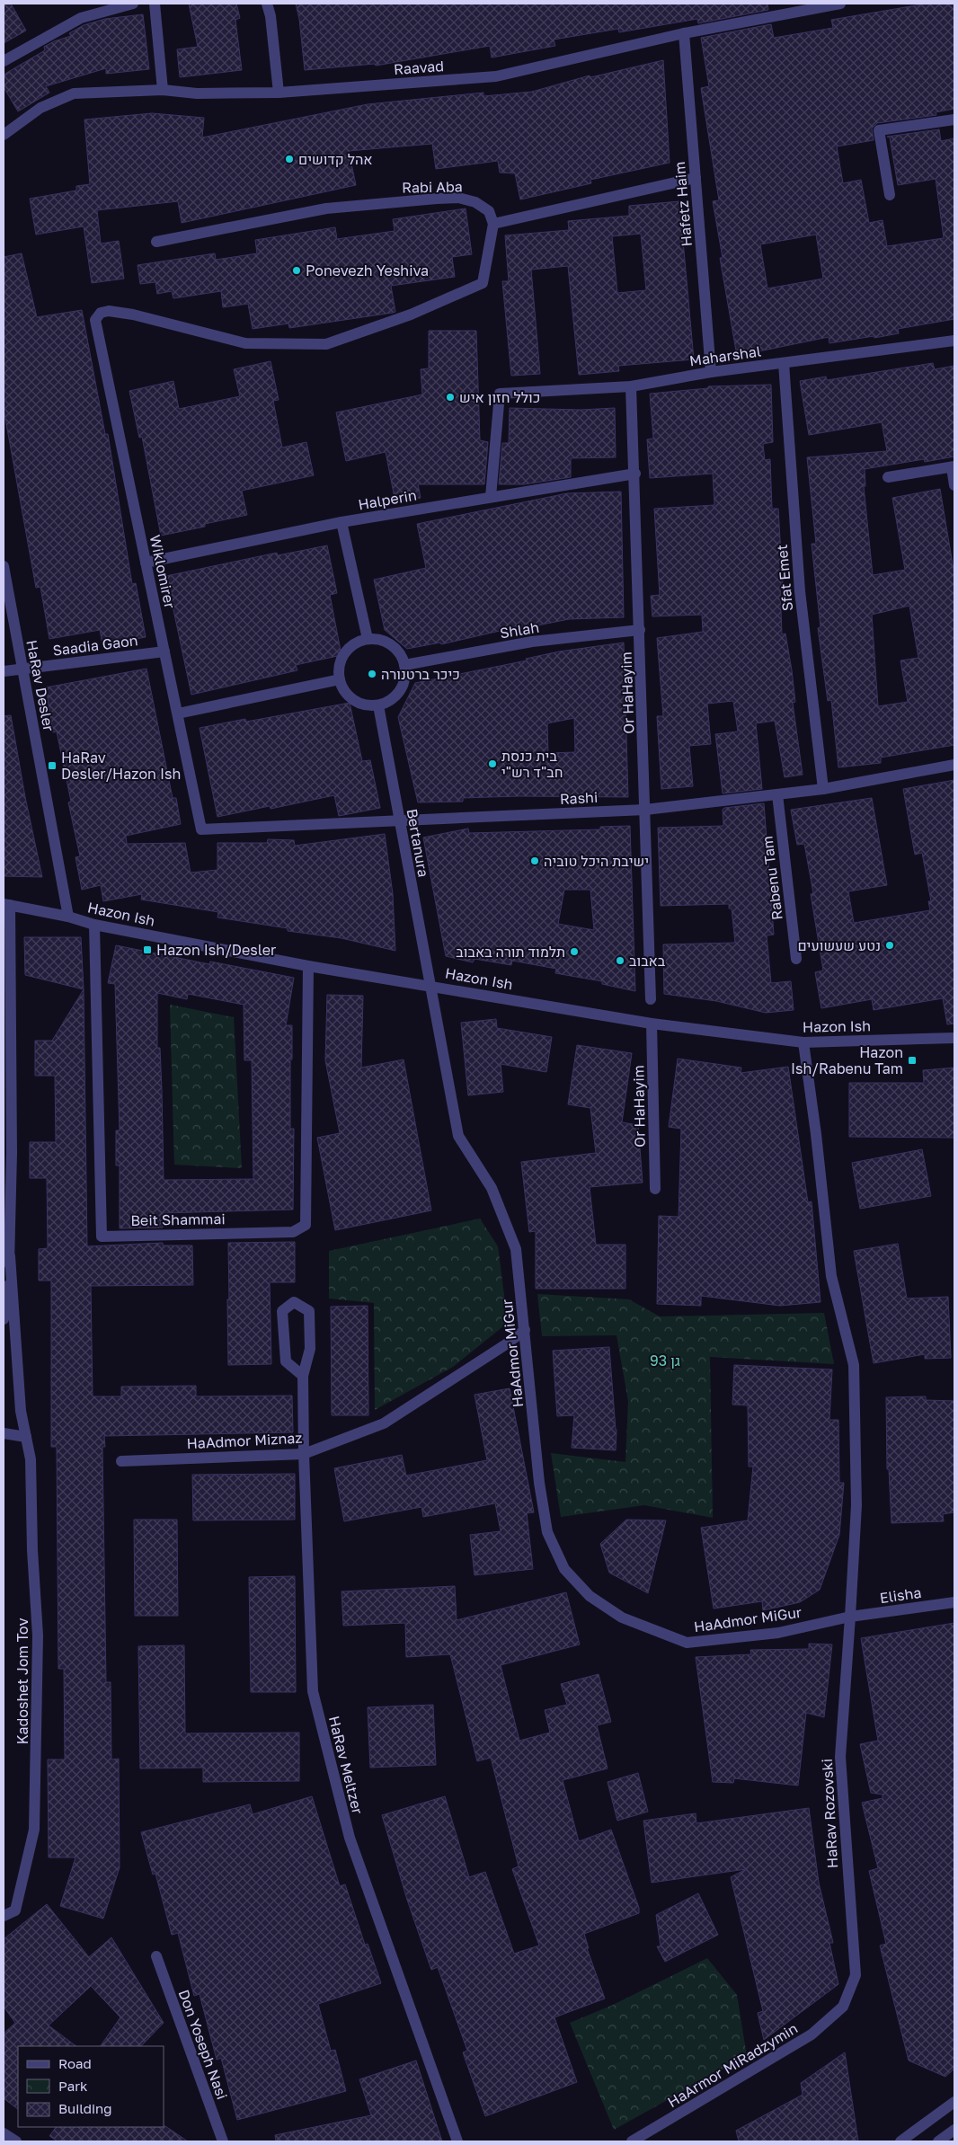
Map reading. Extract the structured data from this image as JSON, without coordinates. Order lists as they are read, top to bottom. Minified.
{"streets":{"street":["Raavad","Rabi Aba","Hafetz Haim","Maharshal","Halperin","Wiklomirer","Sfat Emet","Shlah","Saadia Gaon","HaRav Desler","Or HaHayim","Rashi","Bertanura","Rabenu Tam","Hazon Ish","Beit Shammai","HaAdmor MiGur","HaAdmor Miznaz","Elisha","Kadoshet Jom Tov","HaRav Meltzer","HaRav Rozovski","Don Yoseph Nasi","HaArmor MiRadzymin"]},"crossings":[["Raavad","Hafetz Haim"],["Rabi Aba","Wiklomirer"],["Hafetz Haim","Maharshal"],["Maharshal","Halperin"],["Maharshal","Sfat Emet"],["Maharshal","Or HaHayim"],["Halperin","Wiklomirer"],["Halperin","Or HaHayim"],["Wiklomirer","Saadia Gaon"],["Wiklomirer","Rashi"],["Sfat Emet","Rashi"],["Shlah","Or HaHayim"],["Shlah","Bertanura"],["Saadia Gaon","HaRav Desler"],["HaRav Desler","Hazon Ish"],["Or HaHayim","Rashi"],["Or HaHayim","Hazon Ish"],["Rashi","Bertanura"],["Rashi","Rabenu Tam"],["Bertanura","Hazon Ish"],["Bertanura","HaAdmor MiGur"],["Hazon Ish","Beit Shammai"],["Hazon Ish","HaAdmor MiGur"],["HaAdmor MiGur","HaAdmor Miznaz"],["HaAdmor MiGur","Elisha"],["HaAdmor MiGur","HaRav Rozovski"],["HaAdmor Miznaz","HaRav Meltzer"],["Elisha","HaRav Rozovski"],["HaRav Rozovski","HaArmor MiRadzymin"]],"parks":["גן 93"],"places":{"other":["אהל קדושים","Ponevezh Yeshiva","כולל חזון איש","כיכר ברטנורה","בית כנסת חב\"ד רש\"י","ישיבת היכל טוביה","נטע שעשועים","תלמוד תורה באבוב","באבוב"],"transit":["HaRav Desler/Hazon Ish","Hazon Ish/Desler","Hazon Ish/Rabenu Tam"]},"legend":["Road","Park","Building"]}
